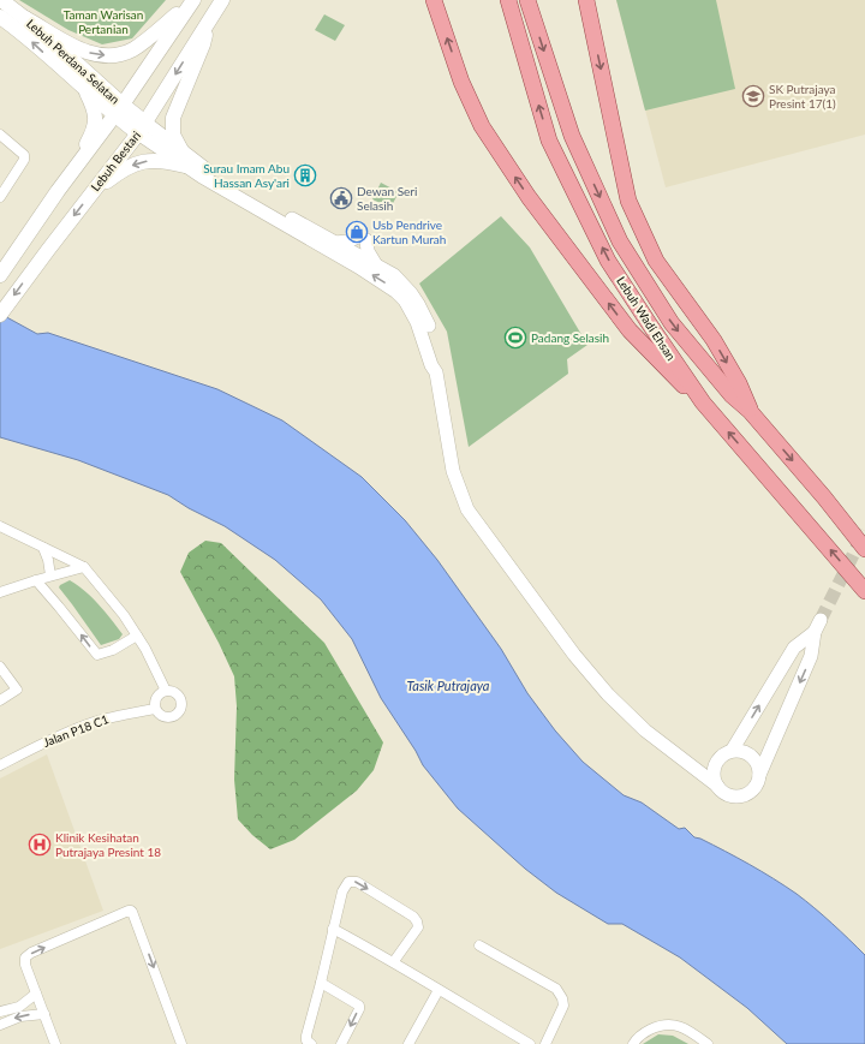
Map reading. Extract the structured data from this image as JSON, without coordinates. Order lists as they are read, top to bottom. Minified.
{"streets":{"main road":["Lebuh Perdana Selatan","Lebuh Bestari","Lebuh Wadi Ehsan"],"street":["Jalan P18 C1"]},"crossings":[["Lebuh Perdana Selatan","Lebuh Bestari"]],"water":["Tasik Putrajaya"],"parks":["Taman Warisan Pertanian"],"places":{"school or university":["SK Putrajaya Presint 17(1)"],"building":["Surau Imam Abu Hassan Asy'ari"],"public building":["Dewan Seri Selasih"],"shop":["Usb Pendrive Kartun Murah"],"sports":["Padang Selasih"],"hospital":["Klinik Kesihatan Putrajaya Presint 18"]}}
